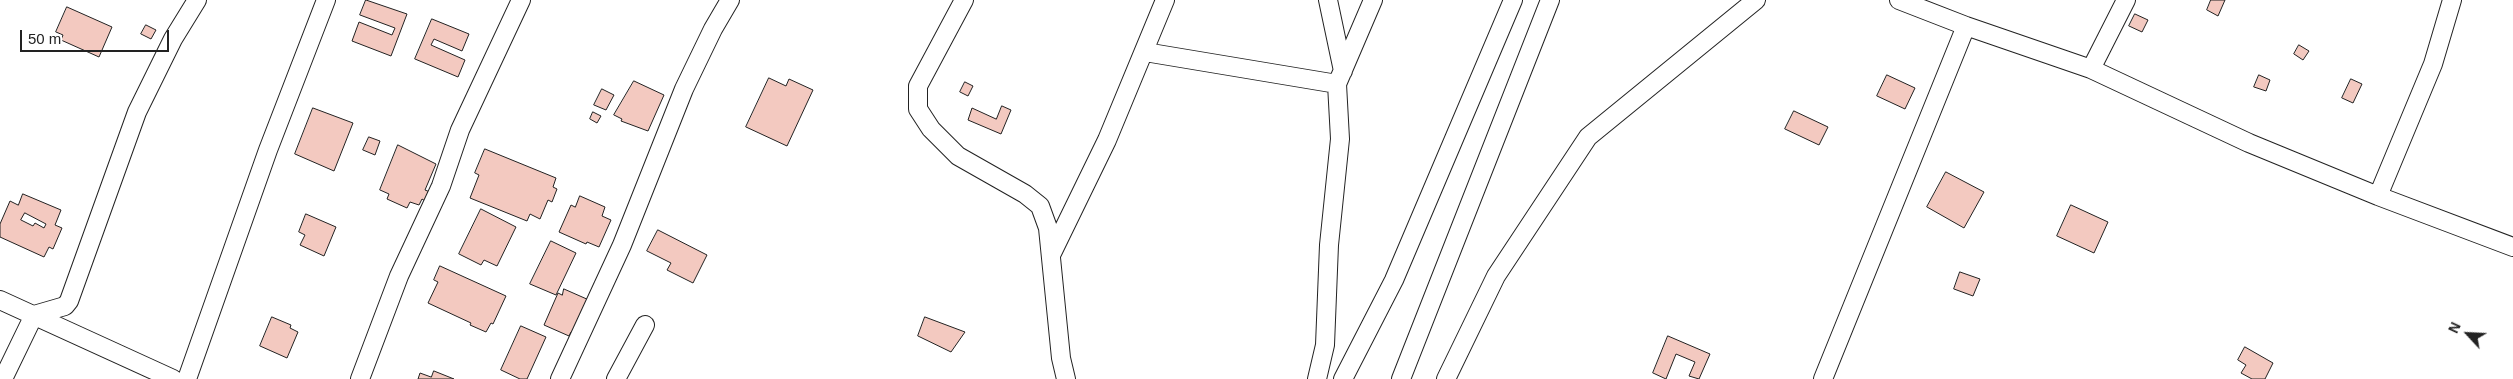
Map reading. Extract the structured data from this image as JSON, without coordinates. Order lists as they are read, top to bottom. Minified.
{"scale_bar":"50 m","north":"top left"}
